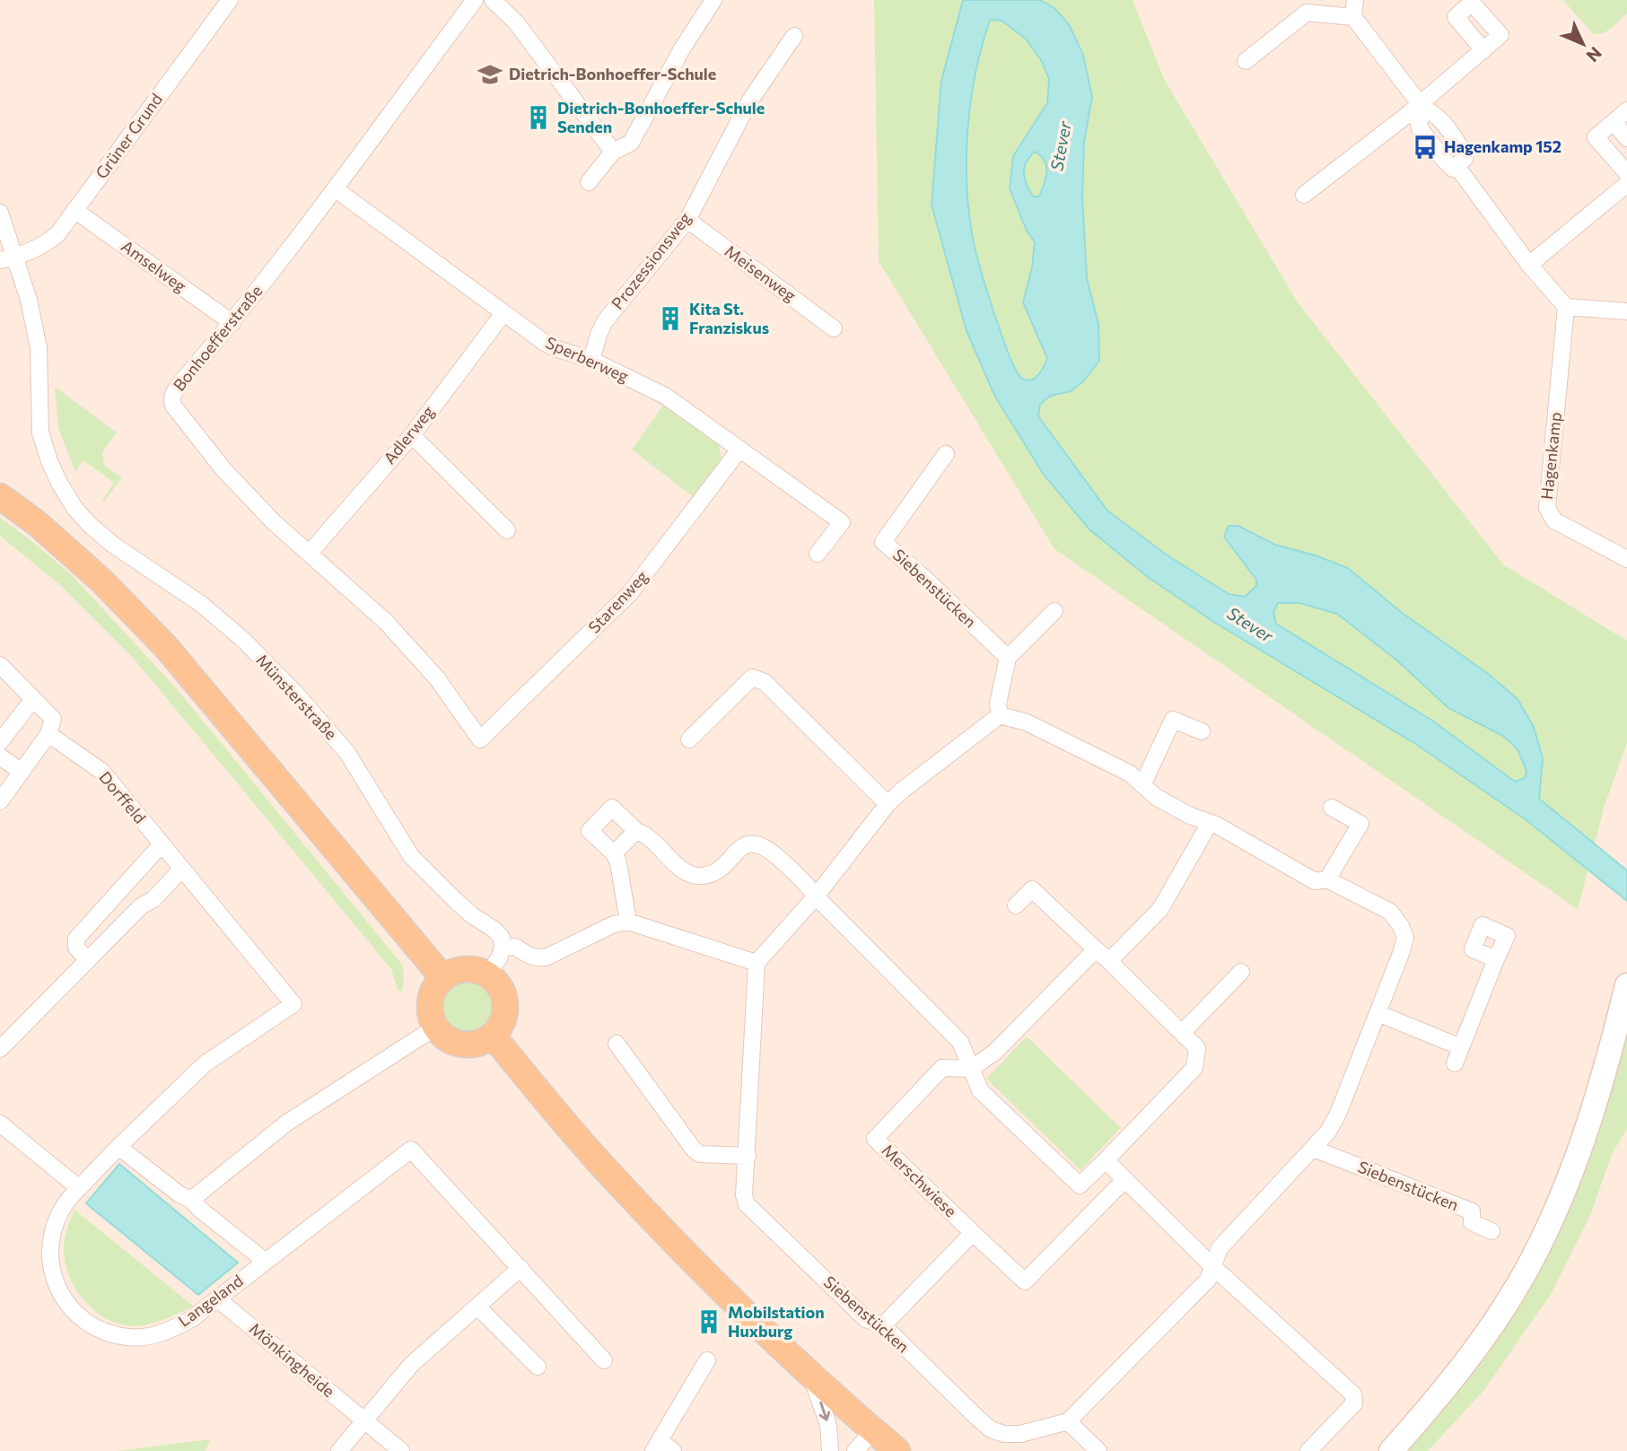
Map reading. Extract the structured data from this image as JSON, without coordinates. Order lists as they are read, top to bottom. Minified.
{"streets":{"street":["Grüner Grund","Prozessionsweg","Amselweg","Meisenweg","Bonhoefferstraße","Sperberweg","Adlerweg","Hagenkamp","Siebenstücken","Starenweg","Münsterstraße","Dorffeld","Merschwiese","Langeland","Mönkingheide"]},"crossings":[["Grüner Grund","Amselweg"],["Grüner Grund","Münsterstraße"],["Prozessionsweg","Meisenweg"],["Prozessionsweg","Sperberweg"],["Amselweg","Bonhoefferstraße"],["Bonhoefferstraße","Sperberweg"],["Bonhoefferstraße","Adlerweg"],["Bonhoefferstraße","Starenweg"],["Sperberweg","Adlerweg"],["Sperberweg","Starenweg"],["Dorffeld","Langeland"],["Langeland","Mönkingheide"]],"water":["Stever"],"places":{"school or university":["Dietrich-Bonhoeffer-Schule"],"building":["Dietrich-Bonhoeffer-Schule Senden","Kita St. Franziskus","Mobilstation Huxburg"],"bus stop":["Hagenkamp 152"]},"north":"bottom right"}
